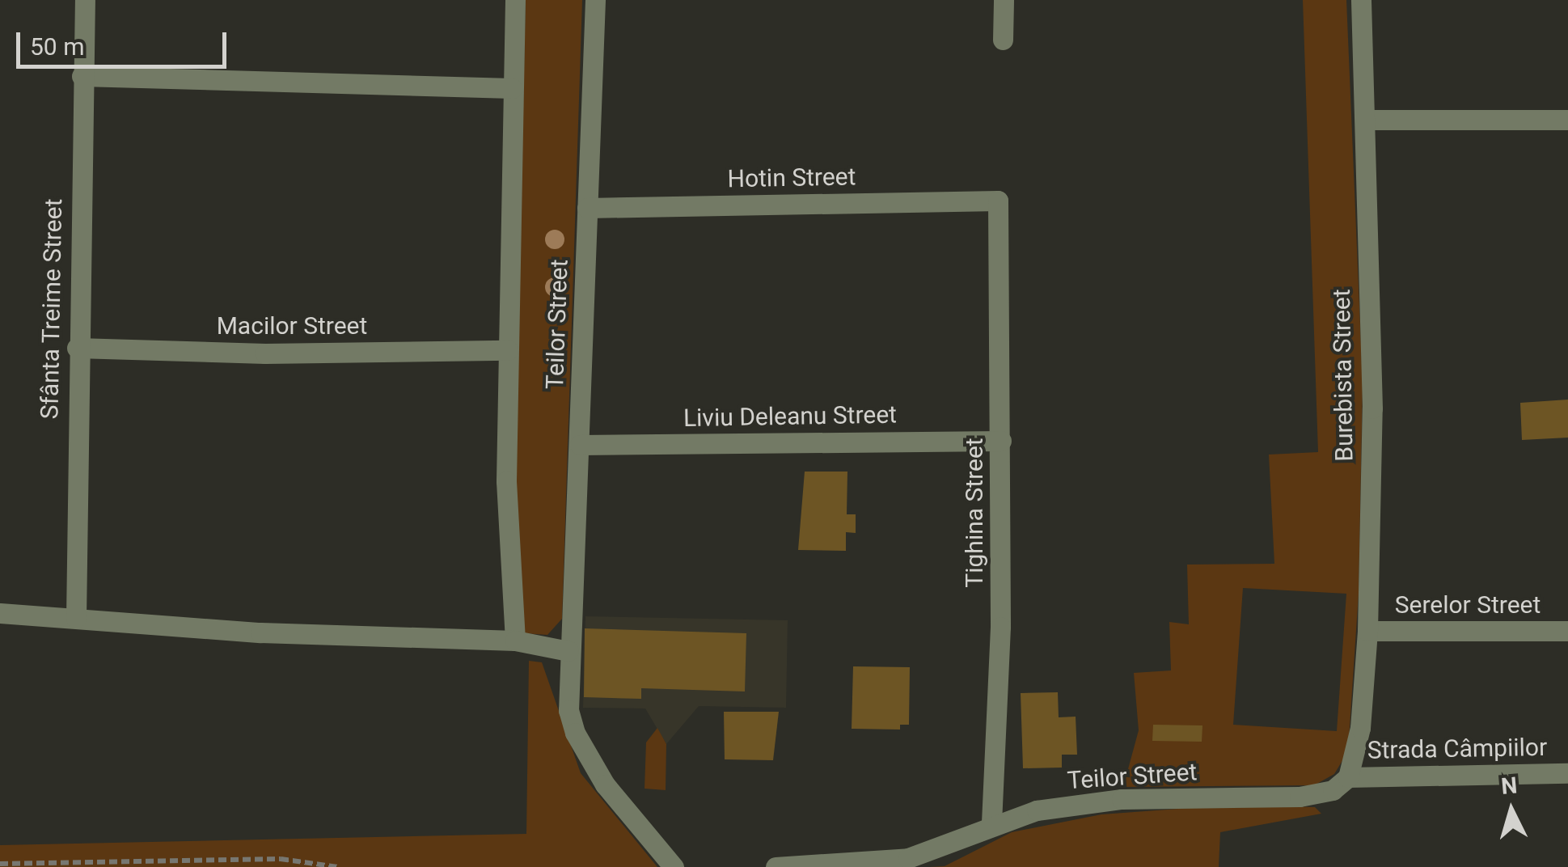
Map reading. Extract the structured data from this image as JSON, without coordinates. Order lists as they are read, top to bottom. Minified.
{"streets":{"street":["Hotin Street","Sfânta Treime Street","Teilor Street","Macilor Street","Burebista Street","Liviu Deleanu Street","Tighina Street","Serelor Street","Strada Câmpiilor"]},"crossings":[["Hotin Street","Teilor Street"],["Hotin Street","Tighina Street"],["Sfânta Treime Street","Macilor Street"],["Teilor Street","Liviu Deleanu Street"],["Teilor Street","Tighina Street"],["Teilor Street","Strada Câmpiilor"],["Burebista Street","Serelor Street"],["Liviu Deleanu Street","Tighina Street"]],"scale_bar":"50 m","north":"top"}
